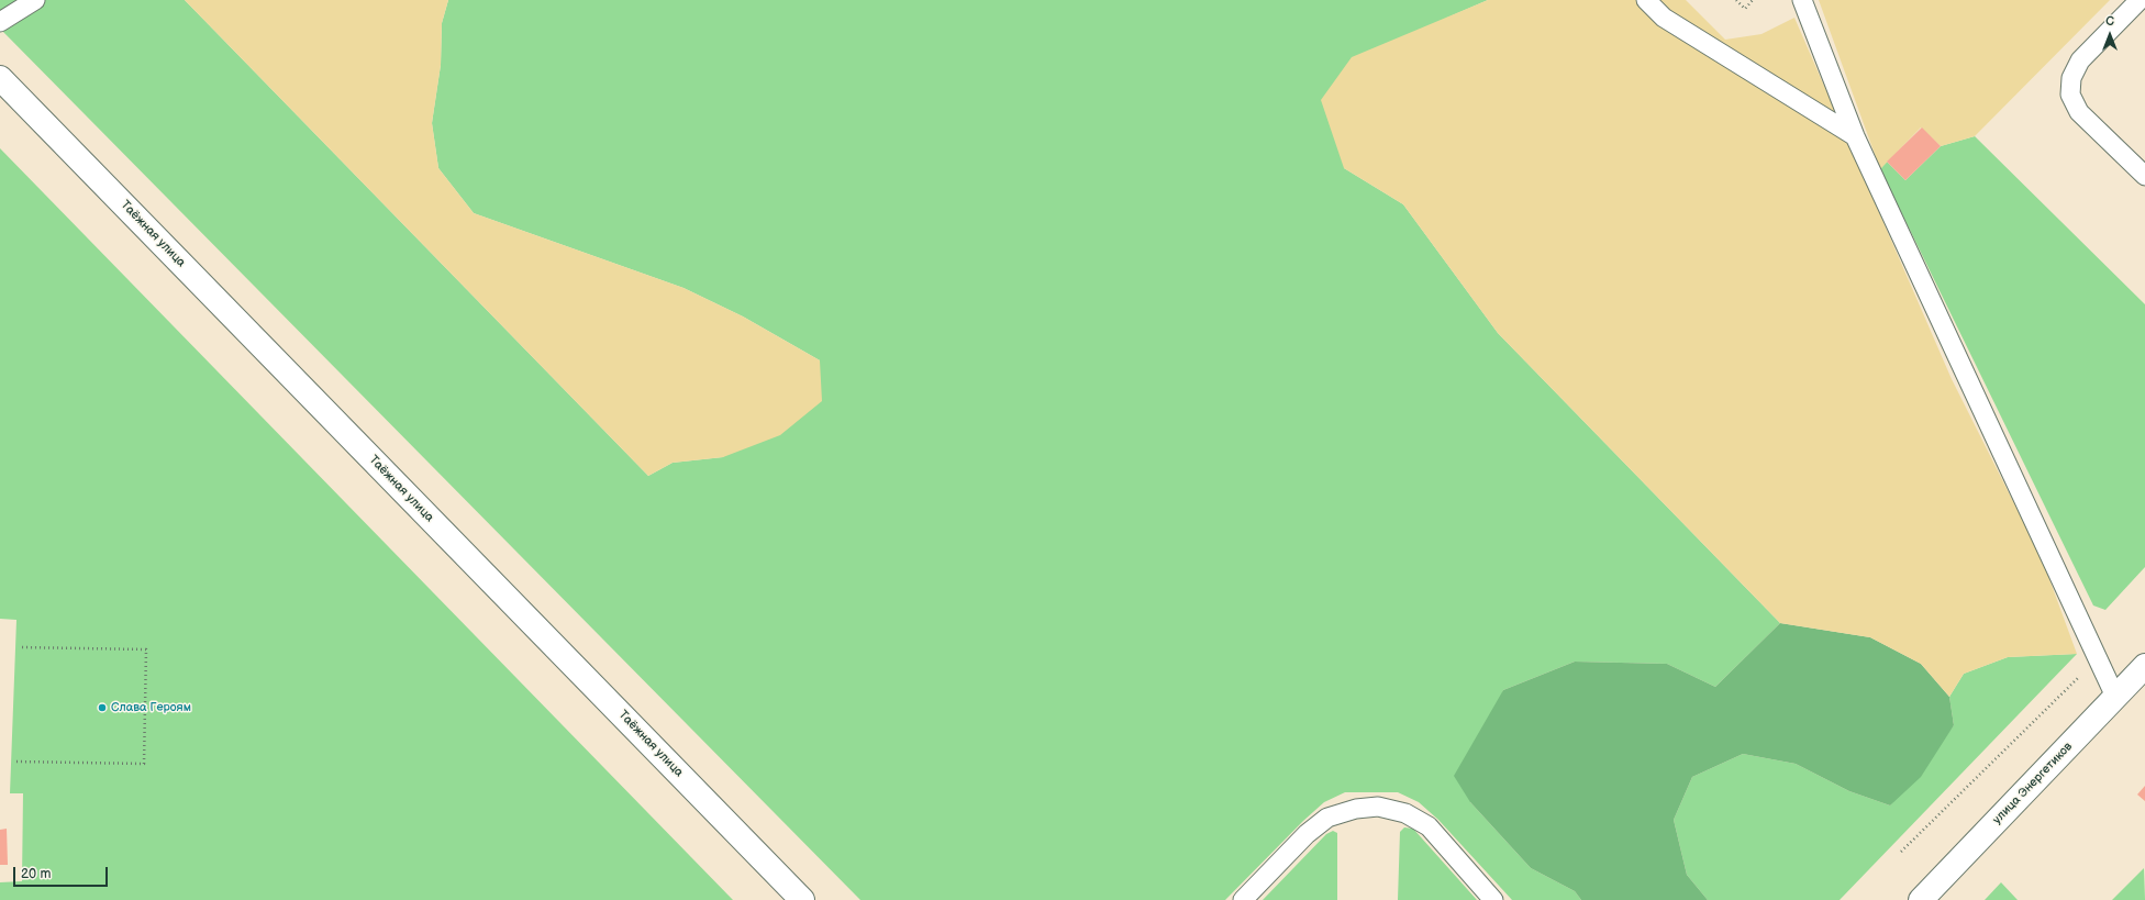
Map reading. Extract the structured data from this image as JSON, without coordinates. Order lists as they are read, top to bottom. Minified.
{"streets":{"street":["Таёжная улица","улица Энергетиков"]},"places":["Слава Героям"],"scale_bar":"20 m","north":"top"}
